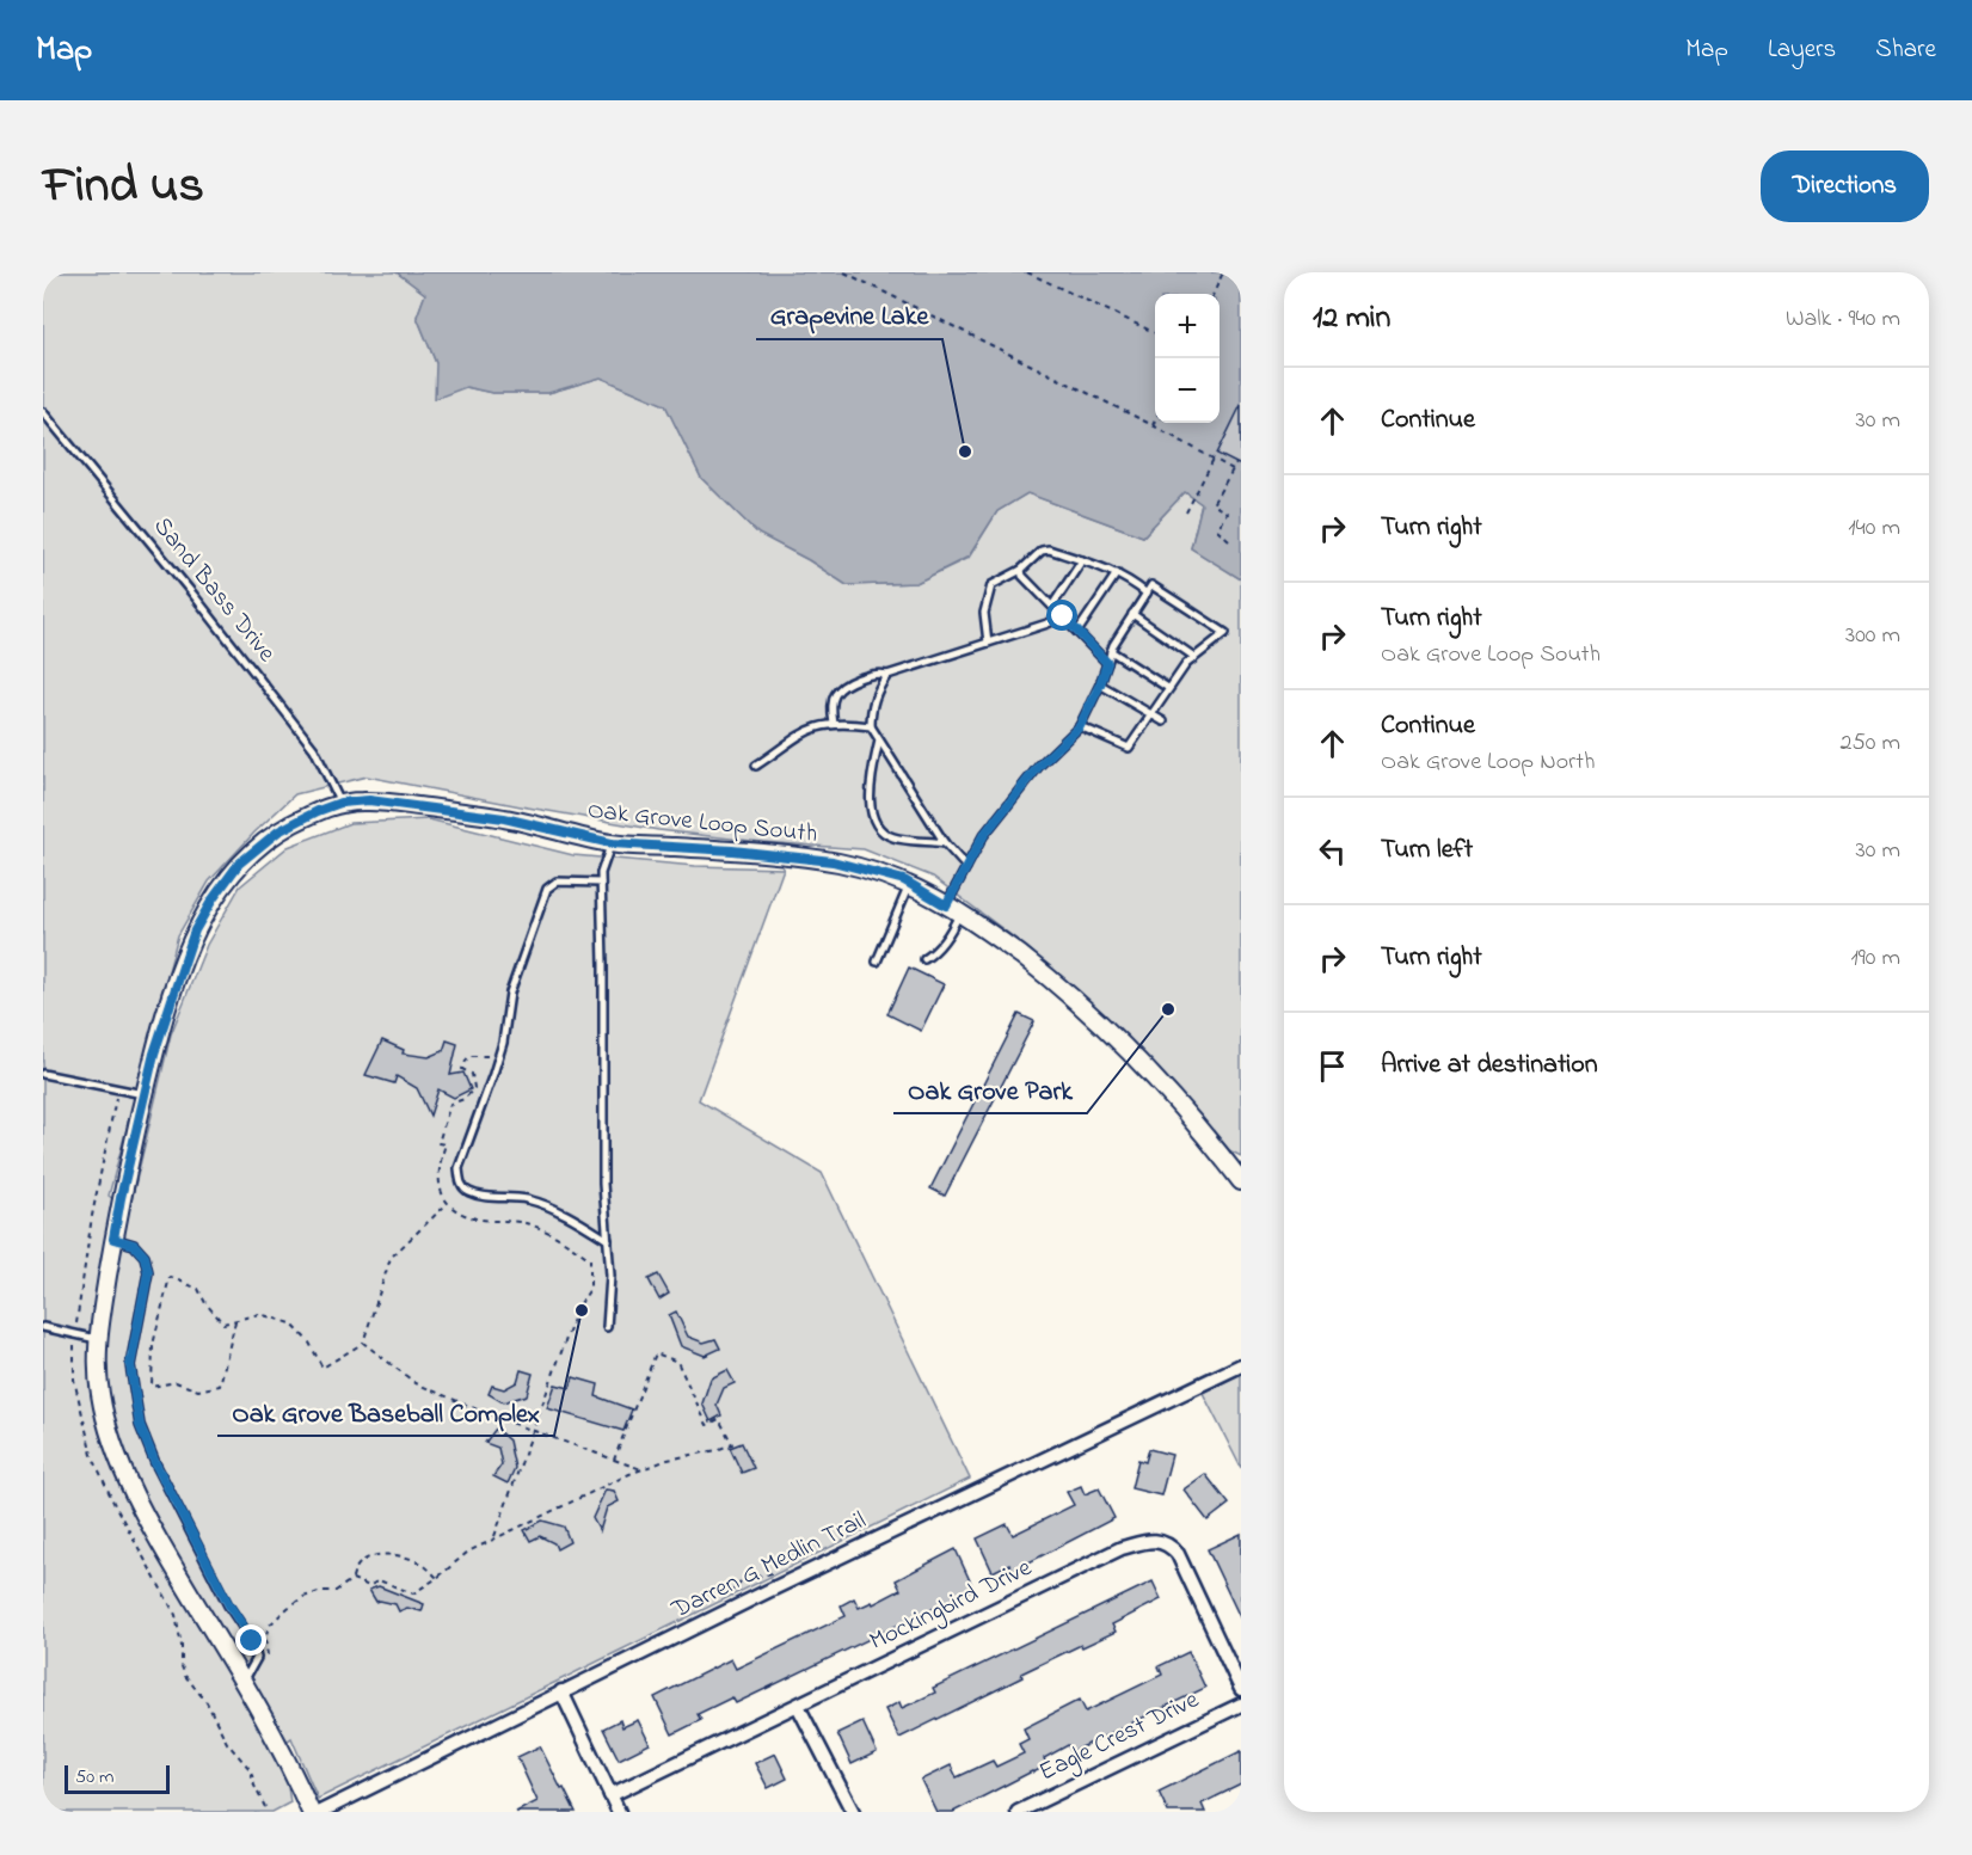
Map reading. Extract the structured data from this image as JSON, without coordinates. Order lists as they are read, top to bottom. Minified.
{"streets":{"street":["Oak Grove Loop South","Darren G Medlin Trail","Mockingbird Drive","Eagle Crest Drive"],"lane":["Sand Bass Drive"]},"crossings":[["Sand Bass Drive","Oak Grove Loop South"]],"places":["Grapevine Lake","Oak Grove Park","Oak Grove Baseball Complex"],"scale_bar":"50 m","page":{"header":"Map","nav":["Map","Layers","Share"],"title":"Find us","buttons":"Directions","heading":["12 min","Walk · 940 m"],"map_buttons":["+","−"],"list":[["Continue","30 m"],["Turn right","140 m"],["Turn right","Oak Grove Loop South","300 m"],["Continue","Oak Grove Loop North","250 m"],["Turn left","30 m"],["Turn right","190 m"],"Arrive at destination"],"scale":"50 m"}}
